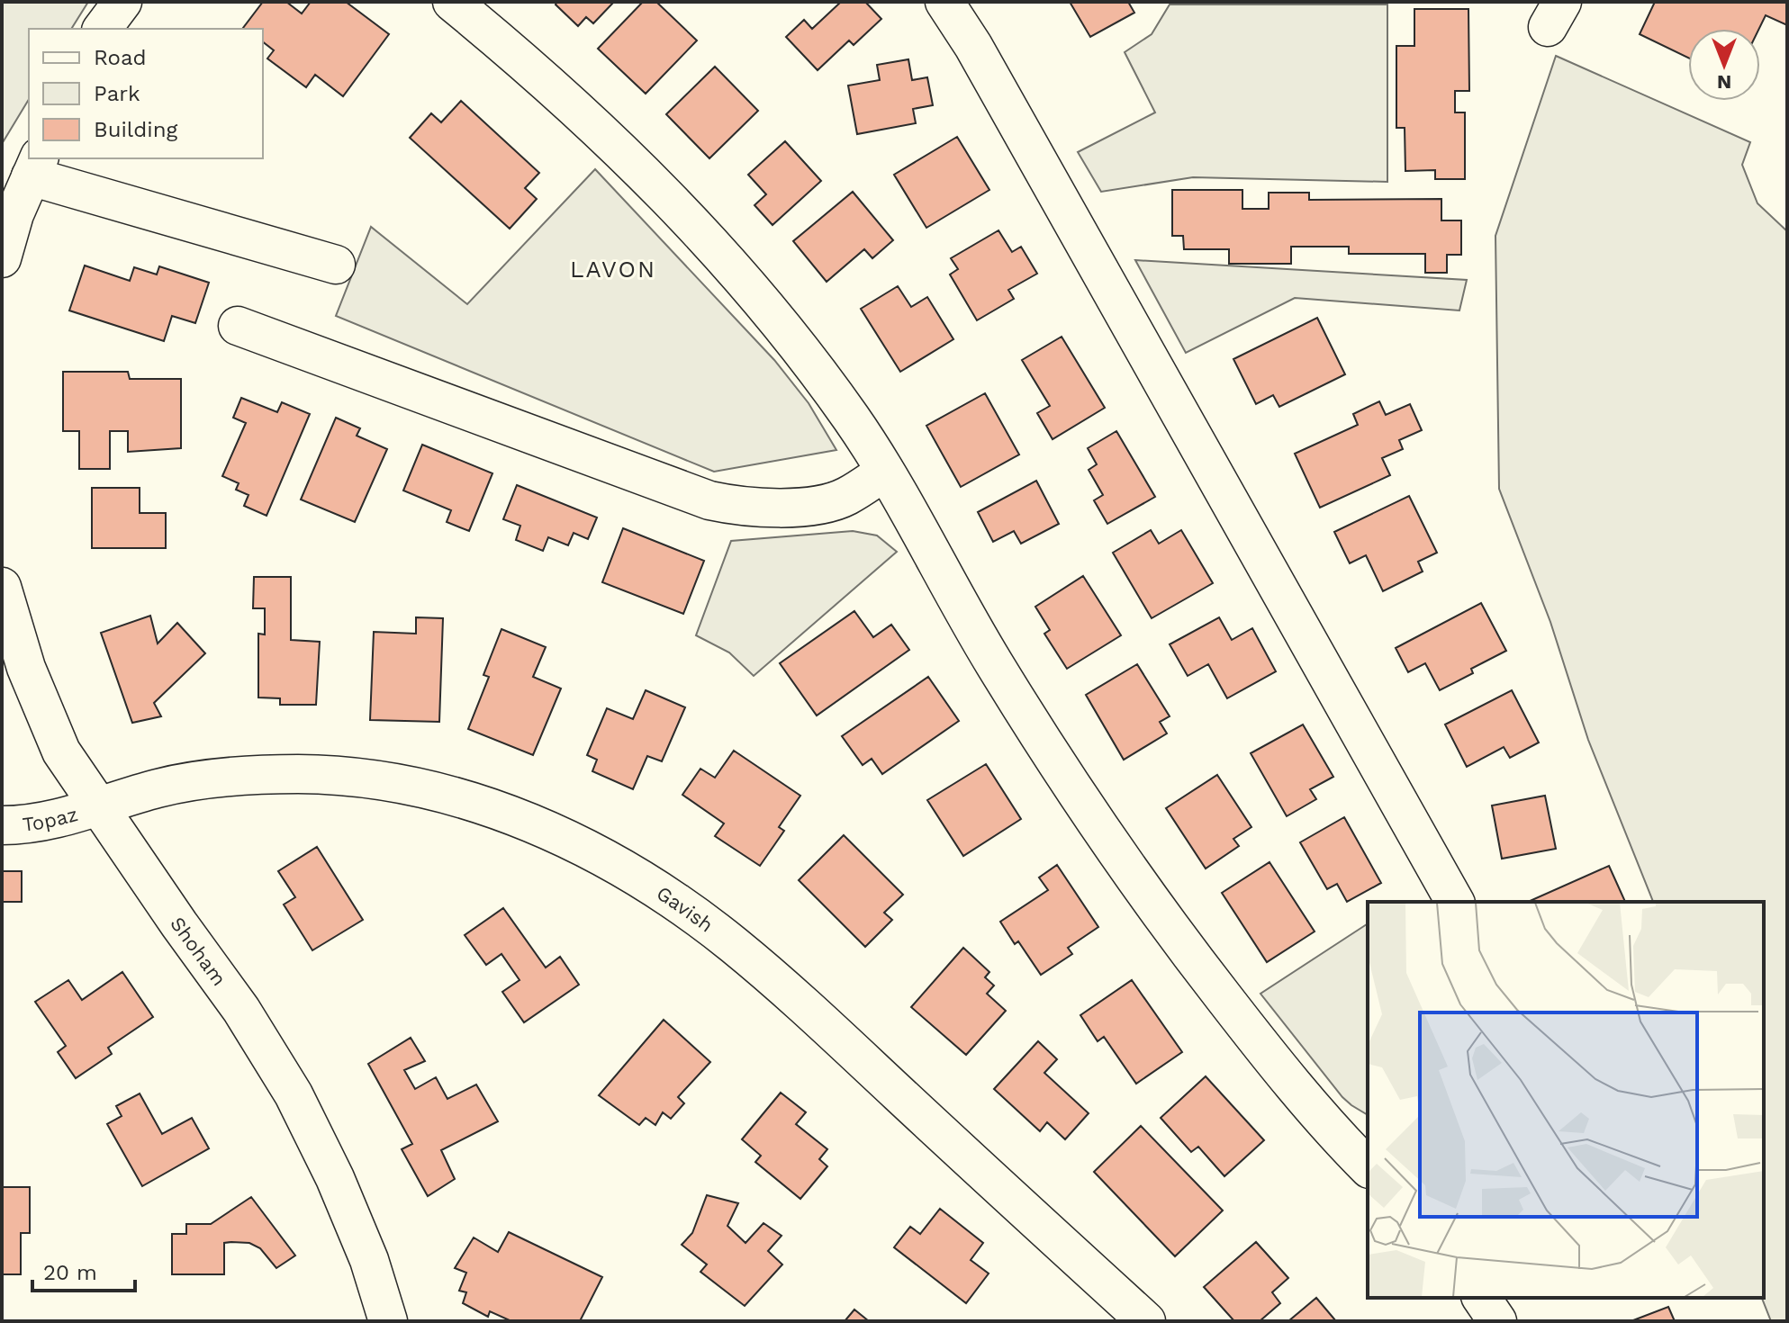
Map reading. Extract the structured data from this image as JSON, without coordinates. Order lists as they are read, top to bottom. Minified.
{"streets":{"street":["Topaz","Gavish","Shoham"]},"crossings":[["Topaz","Gavish"],["Topaz","Shoham"],["Gavish","Shoham"]],"districts":["LAVON"],"legend":["Road","Park","Building"],"scale_bar":"20 m","north":"bottom"}
